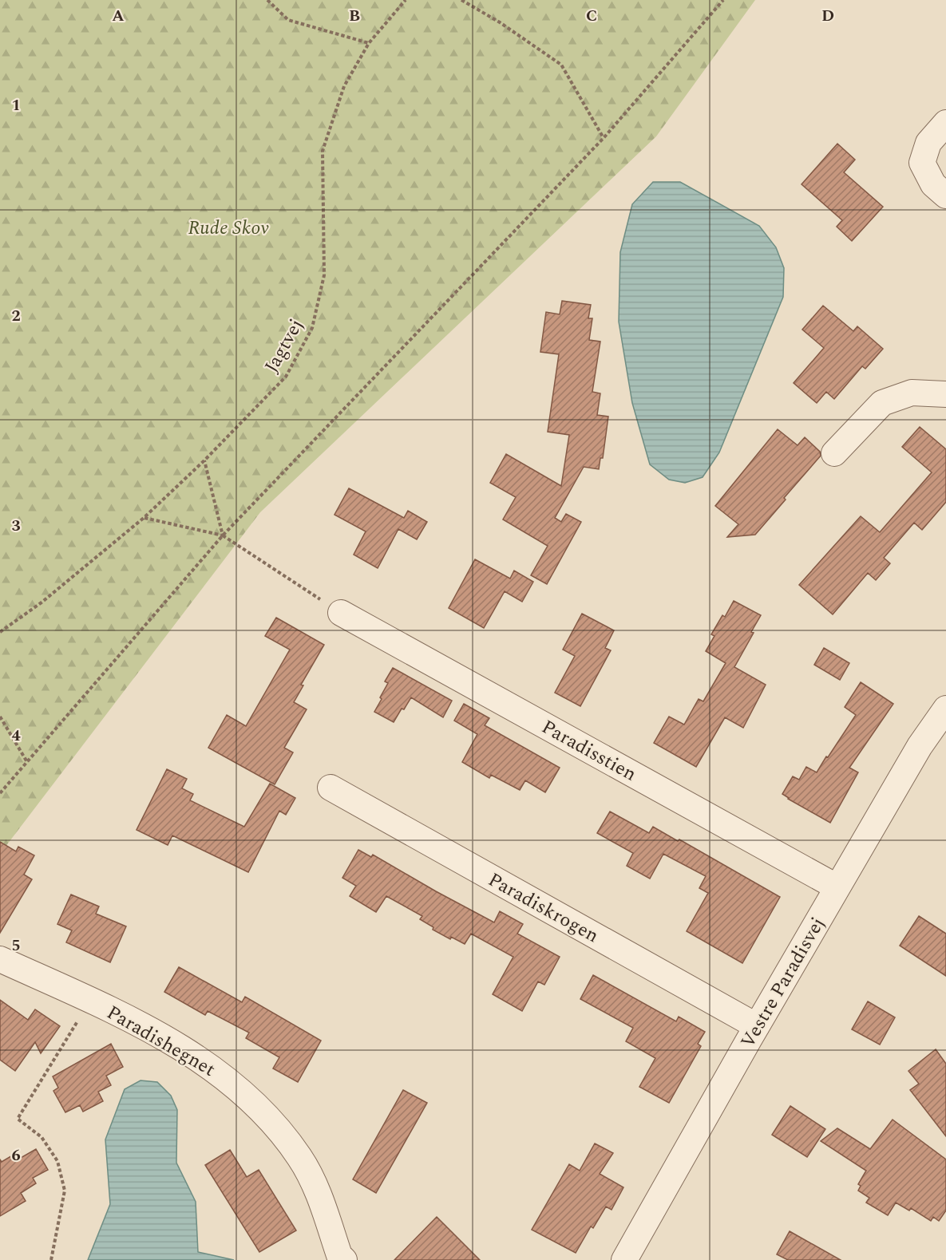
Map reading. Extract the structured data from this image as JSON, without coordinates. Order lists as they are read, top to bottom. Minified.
{"streets":{"street":["Paradisstien","Paradiskrogen","Vestre Paradisvej","Paradishegnet"],"path":["Jagtvej"]},"crossings":[["Paradisstien","Vestre Paradisvej"],["Paradiskrogen","Vestre Paradisvej"]],"parks":["Rude Skov"],"grid":{"columns":["A","B","C","D"],"rows":["1","2","3","4","5","6"]}}
